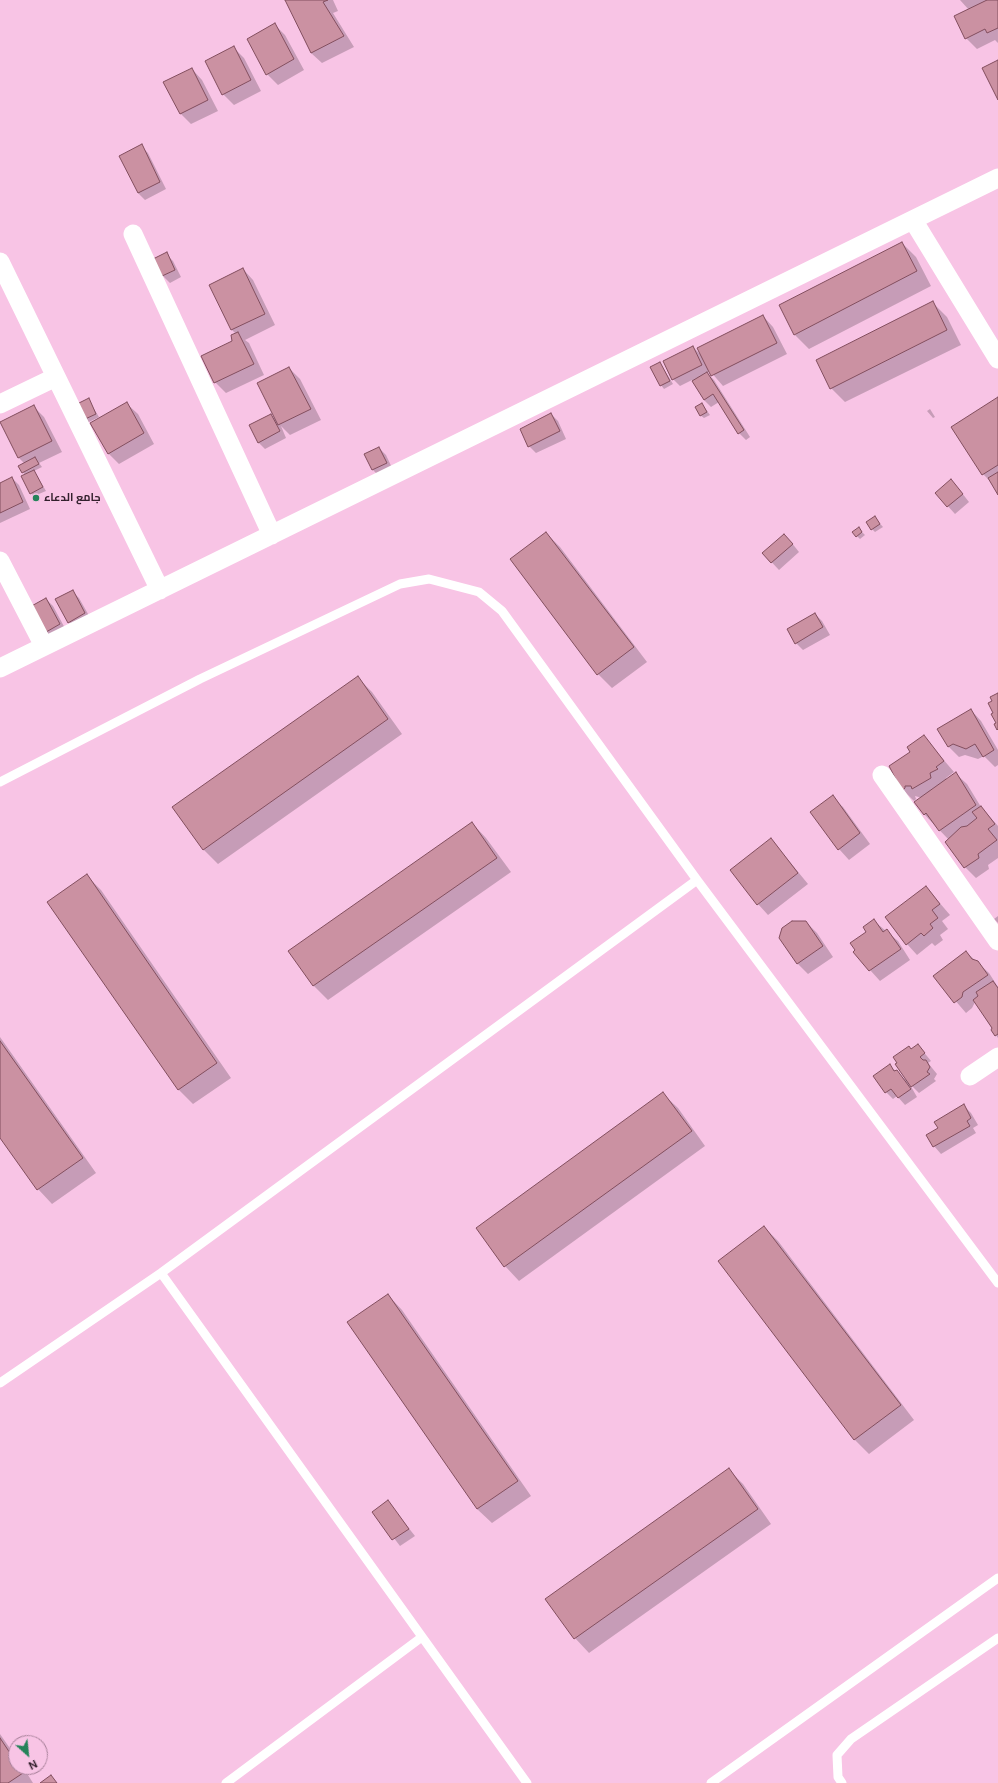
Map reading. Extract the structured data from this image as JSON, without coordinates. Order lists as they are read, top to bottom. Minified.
{"places":["جامع الدعاء"],"north":"bottom right"}
